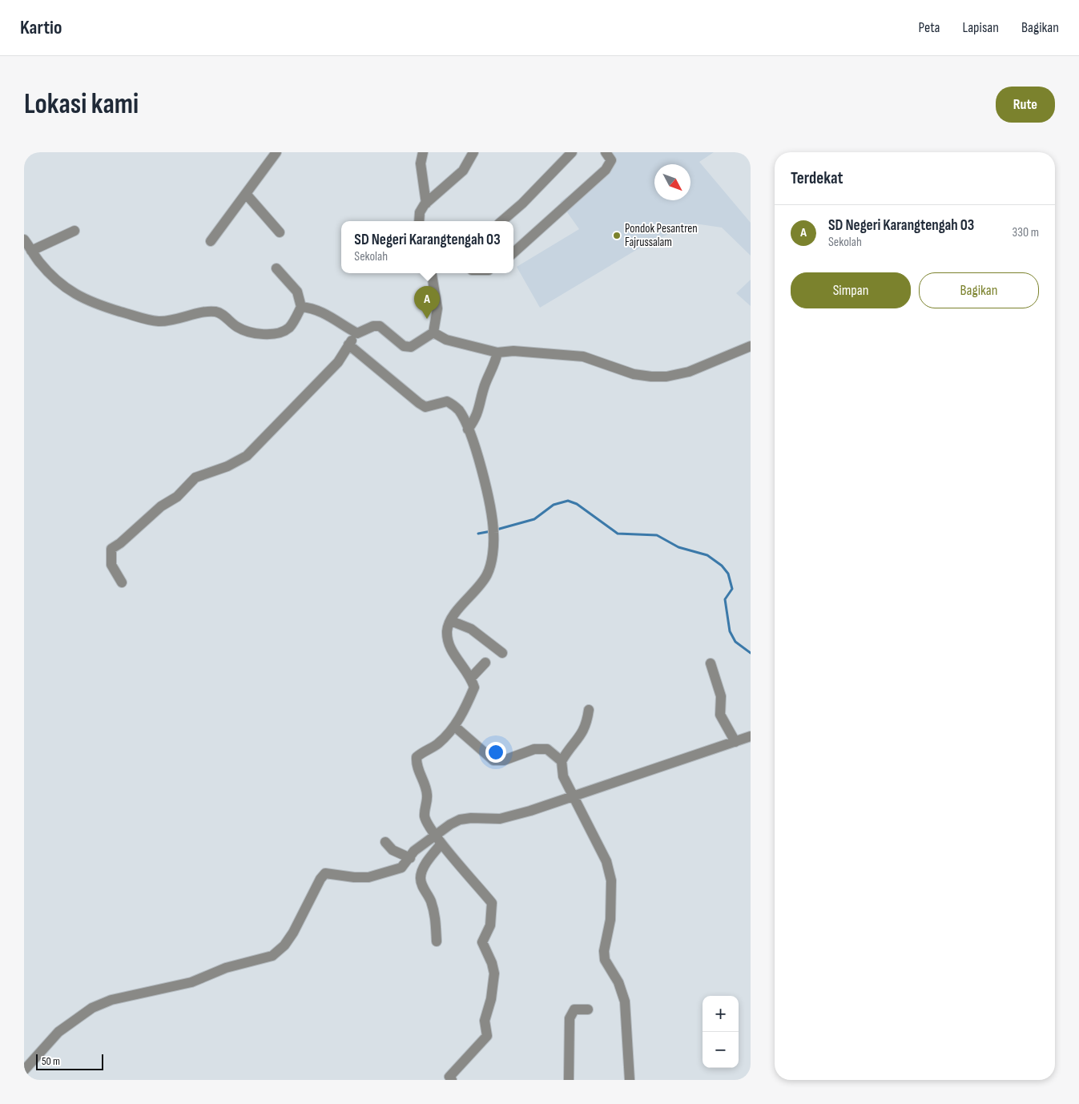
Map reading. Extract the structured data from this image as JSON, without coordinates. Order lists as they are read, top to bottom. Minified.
{"places":["Pondok Pesantren Fajrussalam"],"scale_bar":"50 m","north":"bottom right","page":{"header":"Kartio","nav":["Peta","Lapisan","Bagikan"],"buttons":["Rute",["Simpan","Bagikan"]],"title":"Lokasi kami","heading":"Terdekat","list":[{"mark":"A","name":"SD Negeri Karangtengah 03","note":"Sekolah","value":"330 m"}],"popup":["SD Negeri Karangtengah 03","Sekolah"],"pins":"A","map_buttons":["+","−"],"scale":"50 m"}}
